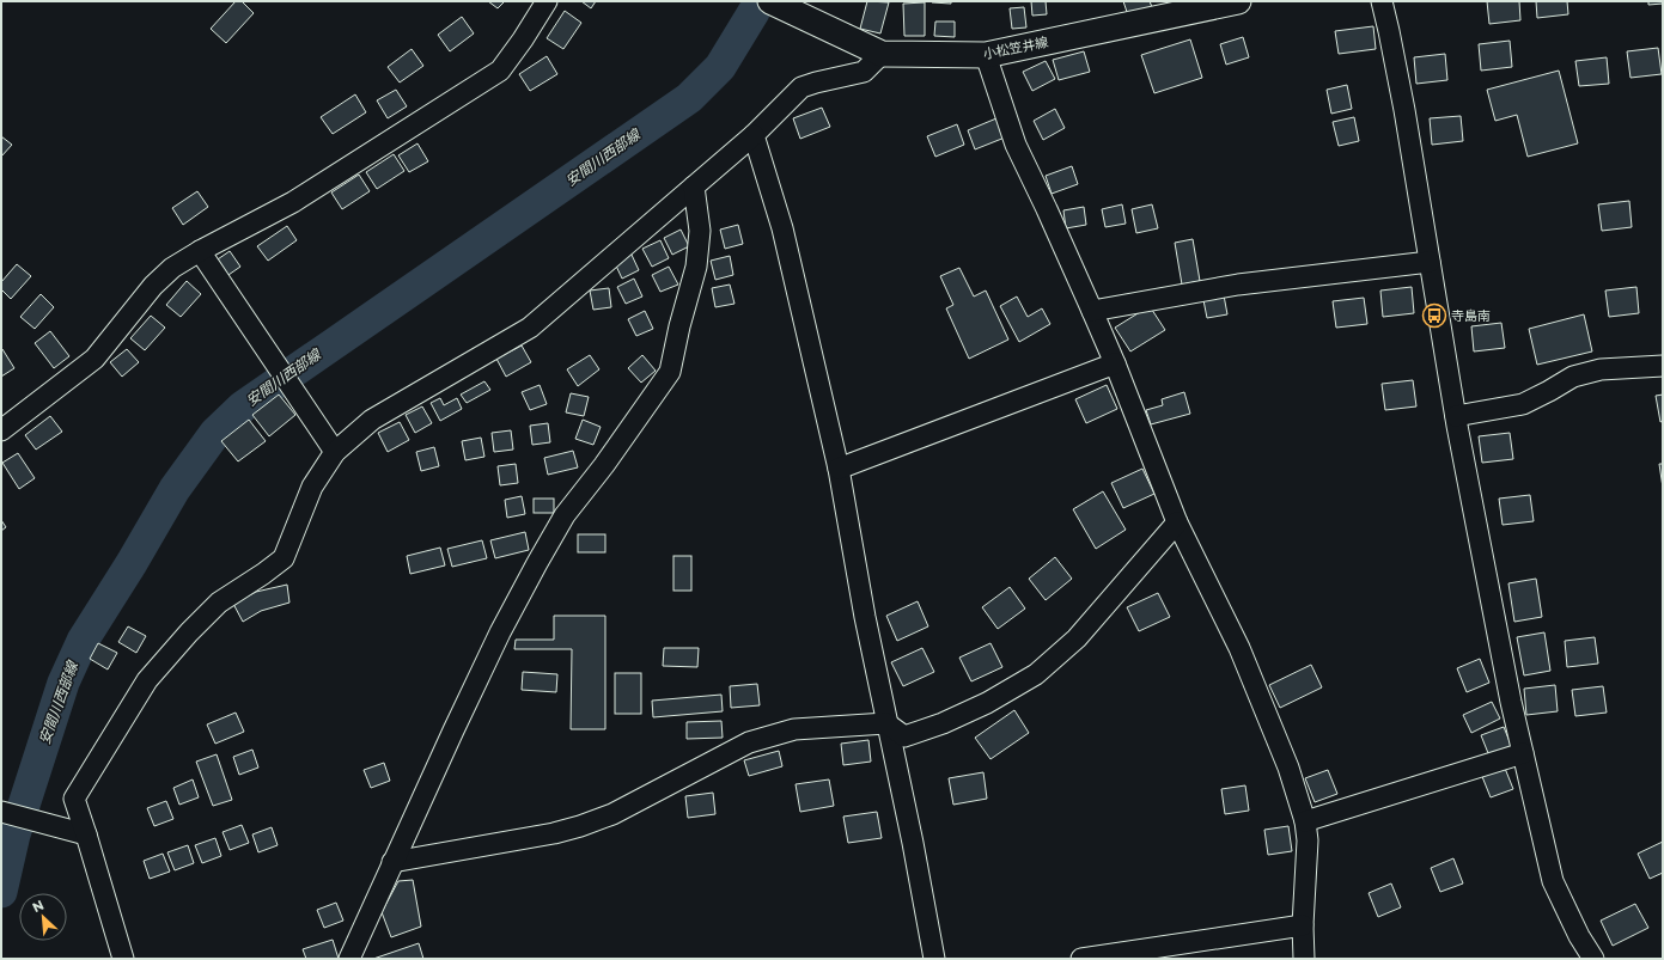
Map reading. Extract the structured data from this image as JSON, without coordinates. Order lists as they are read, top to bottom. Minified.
{"streets":{"main road":["小松笠井線"]},"water":["安間川西部線"],"places":{"bus stop":["寺島南"]},"north":"top left"}
